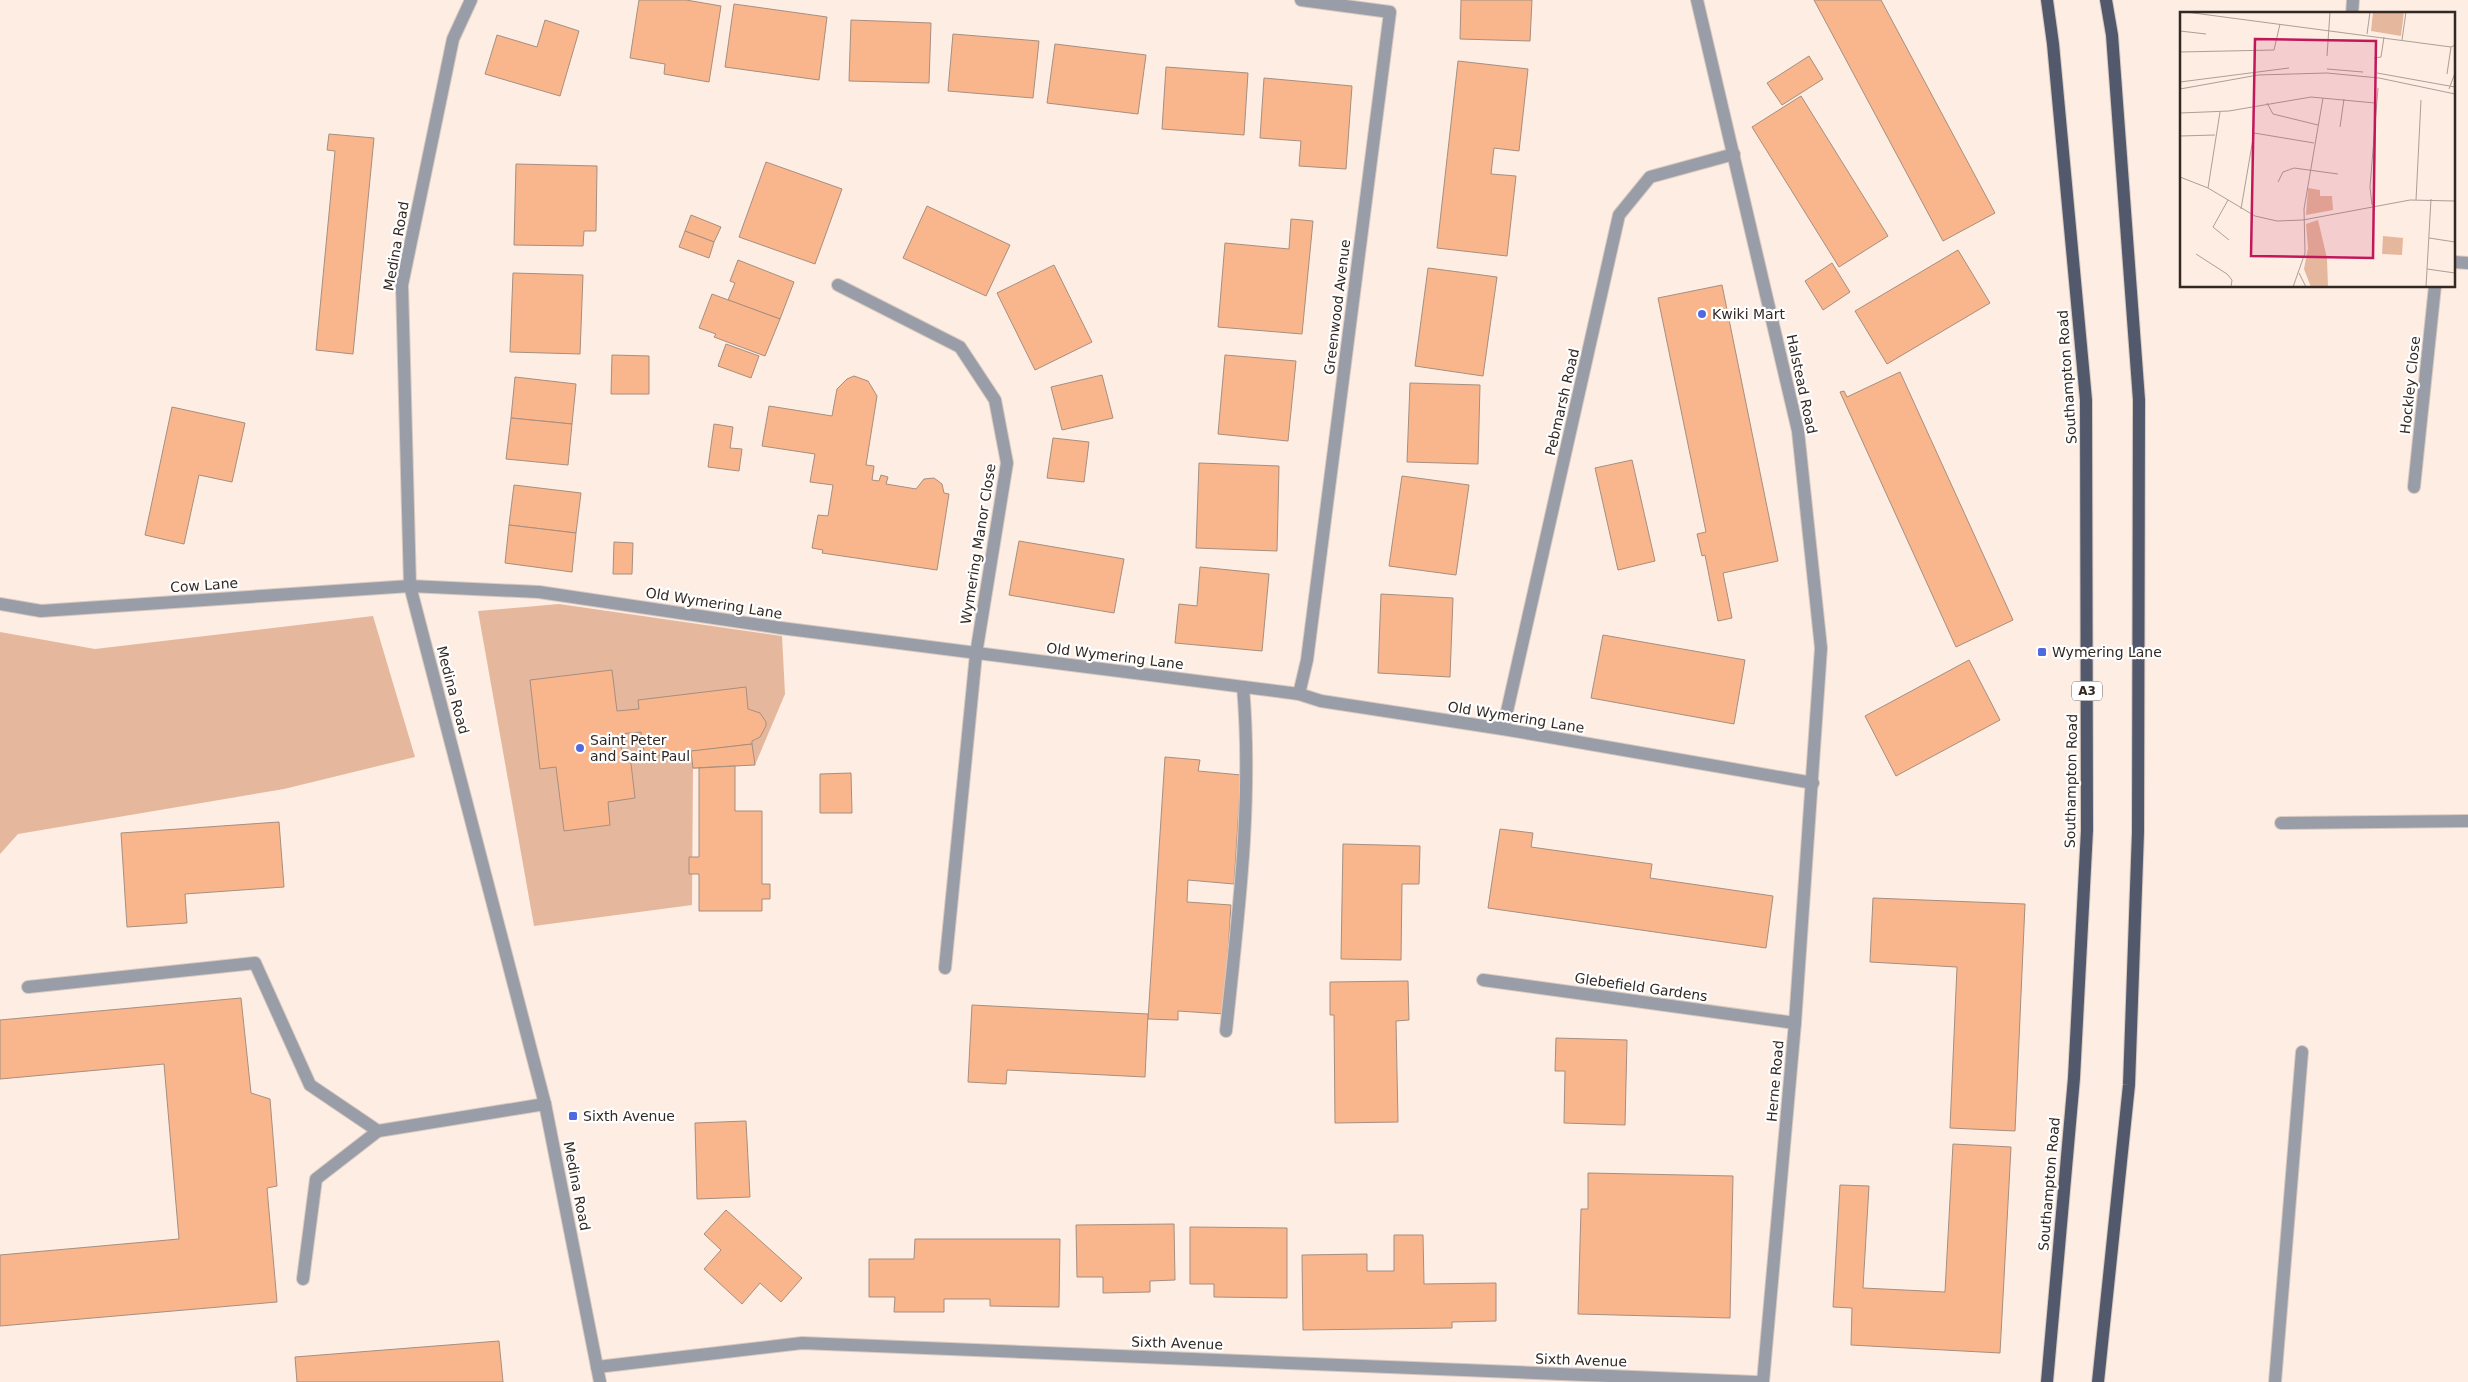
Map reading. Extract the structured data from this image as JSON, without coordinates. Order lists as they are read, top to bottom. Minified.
{"streets":{"main road":["Southampton Road","A3"],"street":["Medina Road","Greenwood Avenue","Halstead Road","Hockley Close","Pebmarsh Road","Wymering Manor Close","Cow Lane","Old Wymering Lane","Glebefield Gardens","Herne Road","Sixth Avenue"]},"crossings":[["Medina Road","Cow Lane"],["Medina Road","Old Wymering Lane"],["Medina Road","Sixth Avenue"],["Greenwood Avenue","Old Wymering Lane"],["Halstead Road","Pebmarsh Road"],["Halstead Road","Old Wymering Lane"],["Halstead Road","Herne Road"],["Pebmarsh Road","Old Wymering Lane"],["Wymering Manor Close","Old Wymering Lane"],["Cow Lane","Old Wymering Lane"],["Old Wymering Lane","Herne Road"],["Glebefield Gardens","Herne Road"]],"places":{"other":["Kwiki Mart","Saint Peter and Saint Paul"],"transit":["Wymering Lane","Sixth Avenue"]}}
